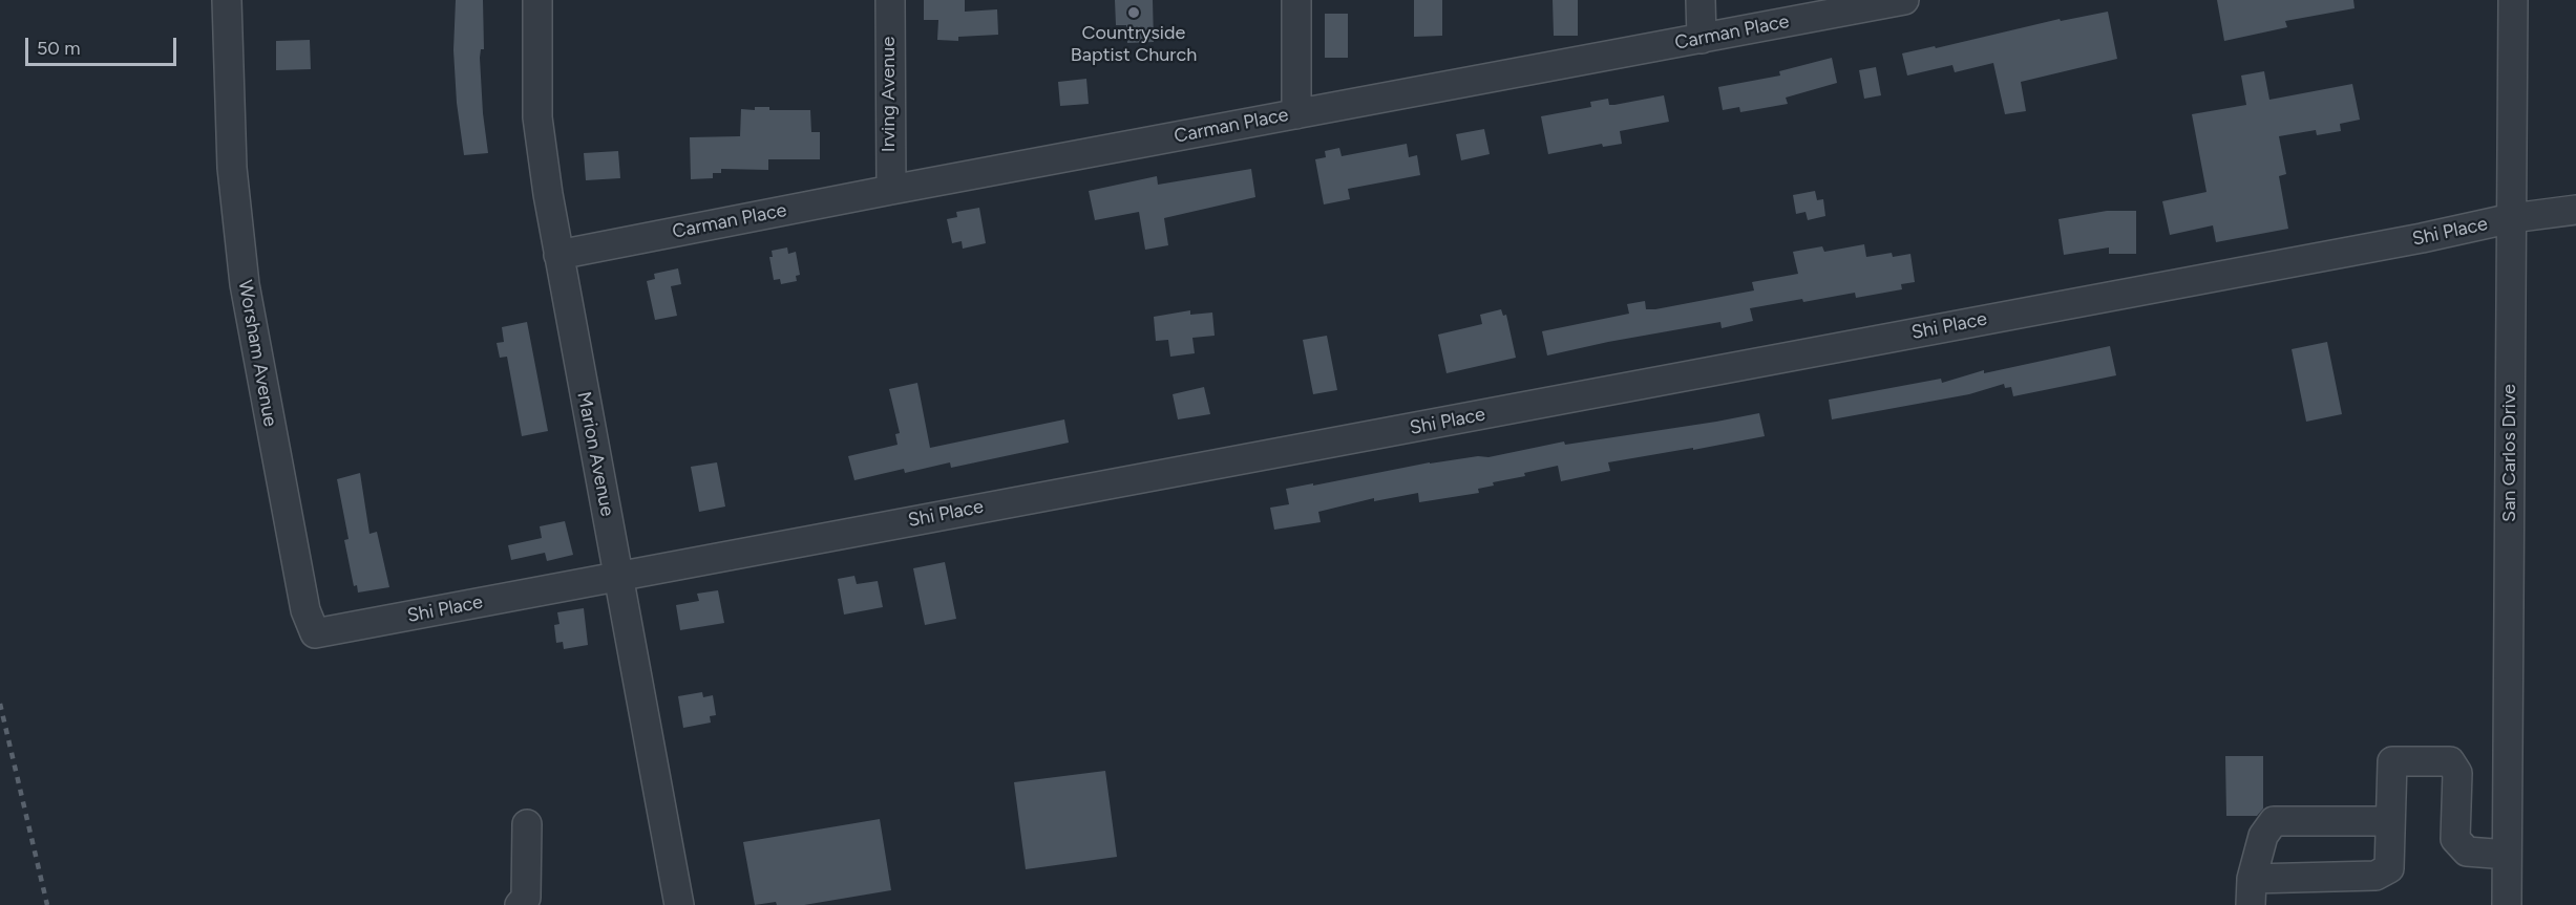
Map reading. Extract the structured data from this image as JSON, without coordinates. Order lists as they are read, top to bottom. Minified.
{"streets":{"street":["Carman Place","Irving Avenue","Shi Place","Worsham Avenue","San Carlos Drive","Marion Avenue"]},"crossings":[["Carman Place","Irving Avenue"],["Carman Place","Marion Avenue"],["Shi Place","Worsham Avenue"],["Shi Place","San Carlos Drive"],["Shi Place","Marion Avenue"]],"places":["Countryside Baptist Church"],"scale_bar":"50 m"}
